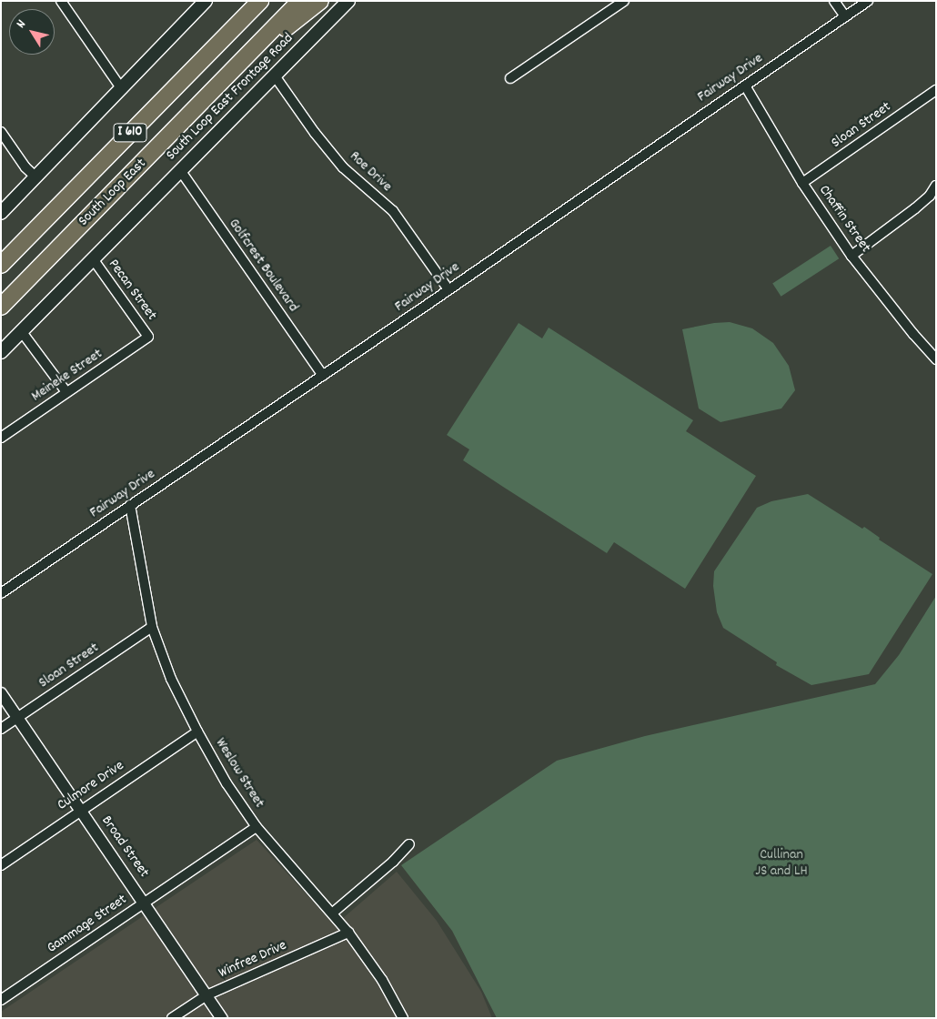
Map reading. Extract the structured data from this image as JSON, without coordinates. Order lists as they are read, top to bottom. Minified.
{"streets":{"highway":["I 610","South Loop East"],"main road":["South Loop East Frontage Road"],"street":["Fairway Drive","Sloan Street","Roe Drive","Chaffin Street","Golfcrest Boulevard","Pecan Street","Meineke Street","Weslow Street","Culmore Drive","Broad Street","Gammage Street","Winfree Drive"]},"crossings":[["Fairway Drive","Roe Drive"],["Fairway Drive","Chaffin Street"],["Fairway Drive","Golfcrest Boulevard"],["Fairway Drive","Weslow Street"],["South Loop East Frontage Road","Roe Drive"],["South Loop East Frontage Road","Golfcrest Boulevard"],["South Loop East Frontage Road","Pecan Street"],["Sloan Street","Chaffin Street"],["Sloan Street","Weslow Street"],["Sloan Street","Broad Street"],["Pecan Street","Meineke Street"],["Weslow Street","Culmore Drive"],["Weslow Street","Gammage Street"],["Weslow Street","Winfree Drive"],["Culmore Drive","Broad Street"],["Broad Street","Gammage Street"],["Broad Street","Winfree Drive"]],"parks":["Cullinan JS and LH"],"north":"top left"}
